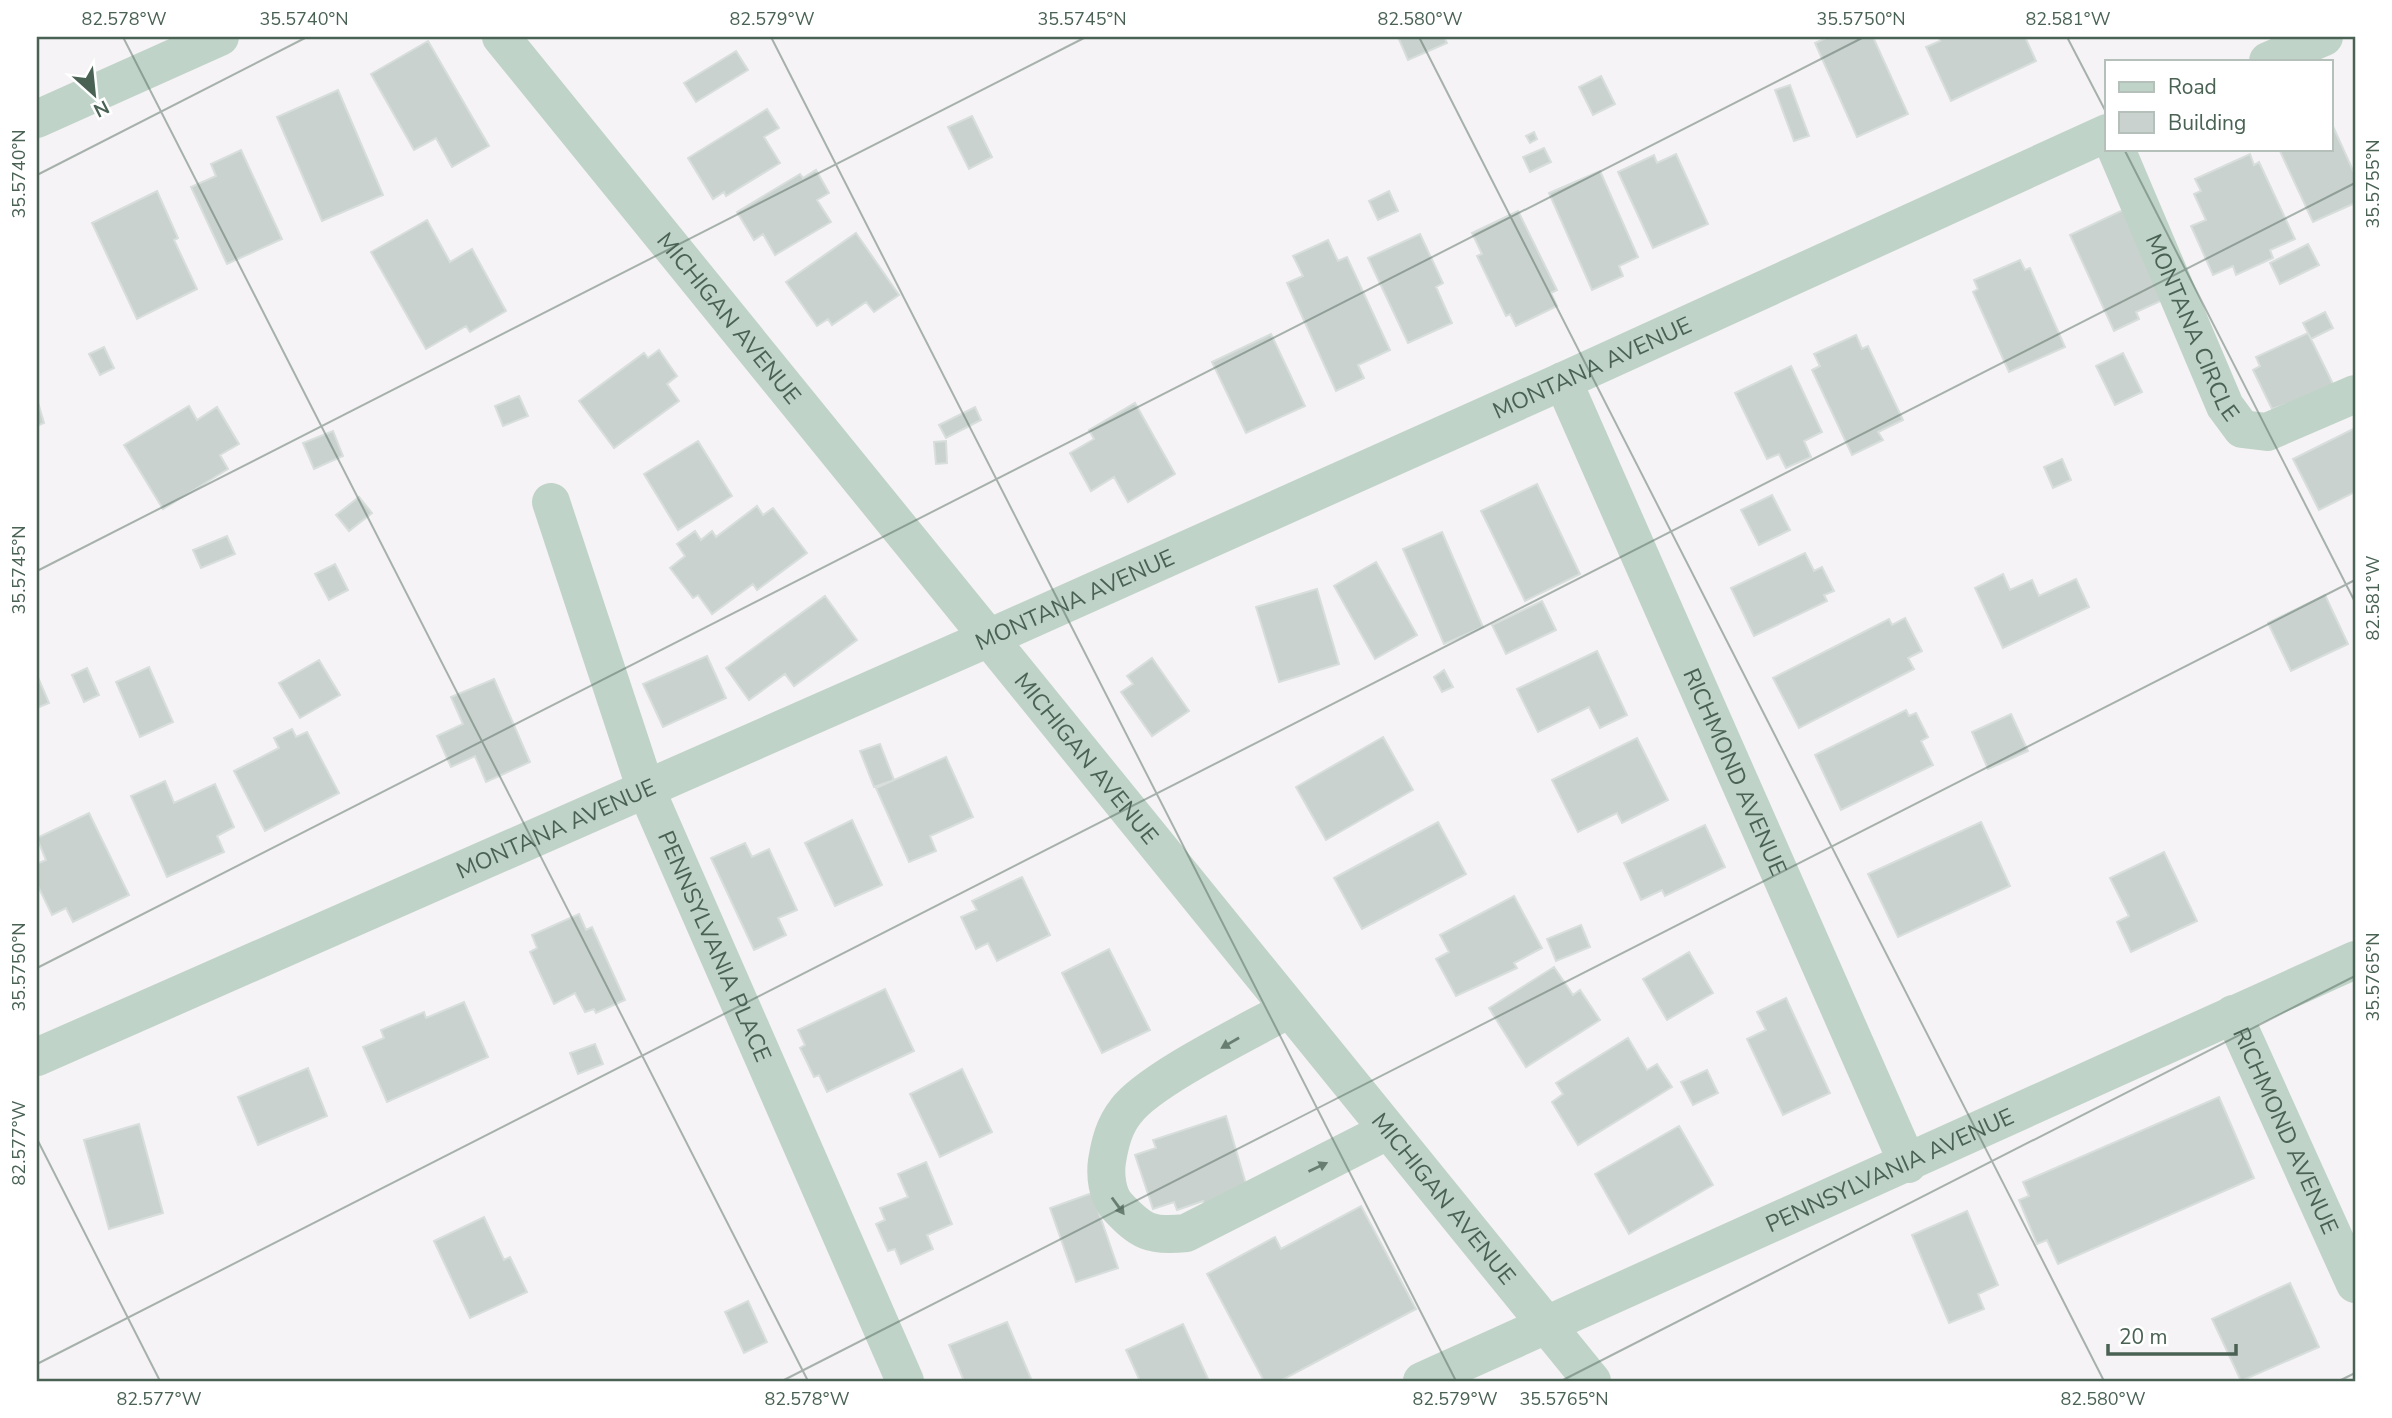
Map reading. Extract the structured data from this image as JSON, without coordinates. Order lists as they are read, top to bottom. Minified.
{"streets":{"street":["MICHIGAN AVENUE","MONTANA CIRCLE","MONTANA AVENUE","RICHMOND AVENUE","PENNSYLVANIA PLACE","PENNSYLVANIA AVENUE"]},"crossings":[["MICHIGAN AVENUE","MONTANA AVENUE"],["MICHIGAN AVENUE","PENNSYLVANIA AVENUE"],["MONTANA AVENUE","RICHMOND AVENUE"],["MONTANA AVENUE","PENNSYLVANIA PLACE"],["RICHMOND AVENUE","PENNSYLVANIA AVENUE"]],"legend":["Road","Building"],"scale_bar":"20 m","north":"bottom right","coordinates":["82.578°W","35.5740°N","82.579°W","35.5745°N","82.580°W","35.5750°N","82.581°W","35.5755°N","35.5765°N","82.577°W"]}
